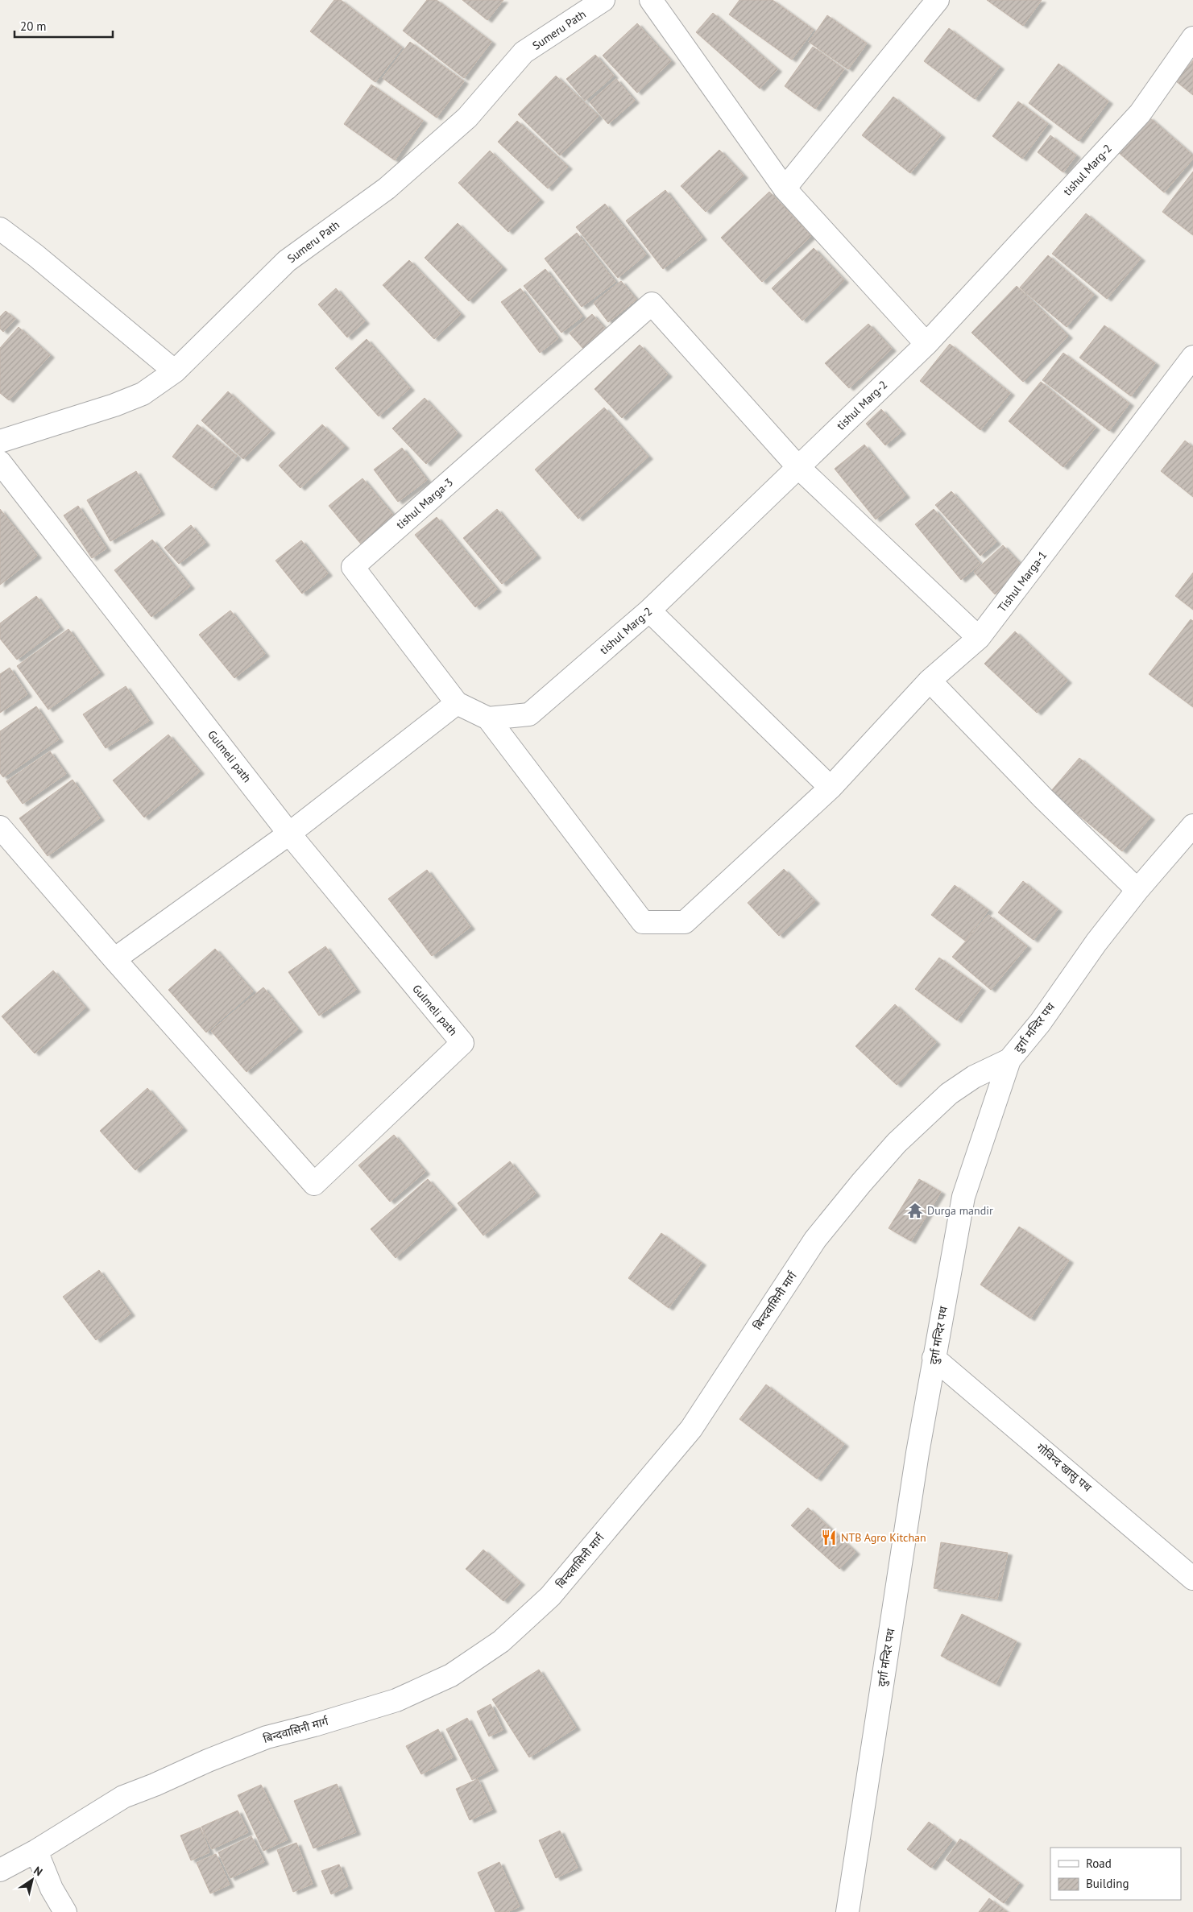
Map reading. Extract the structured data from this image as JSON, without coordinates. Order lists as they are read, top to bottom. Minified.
{"streets":{"street":["Sumeru Path","tishul Marg-2","tishul Marga-3","Tishul Marga-1","Gulmeli path","दुर्गा मन्दिर पथ","बिन्दवासिनी मार्ग","गोविन्द खासु पथ"]},"crossings":[["tishul Marg-2","tishul Marga-3"],["tishul Marg-2","Tishul Marga-1"],["tishul Marga-3","Tishul Marga-1"],["दुर्गा मन्दिर पथ","बिन्दवासिनी मार्ग"],["दुर्गा मन्दिर पथ","गोविन्द खासु पथ"]],"places":{"temple":["Durga mandir"],"restaurant":["NTB Agro Kitchan"]},"legend":["Road","Building"],"scale_bar":"20 m","north":"top right"}
